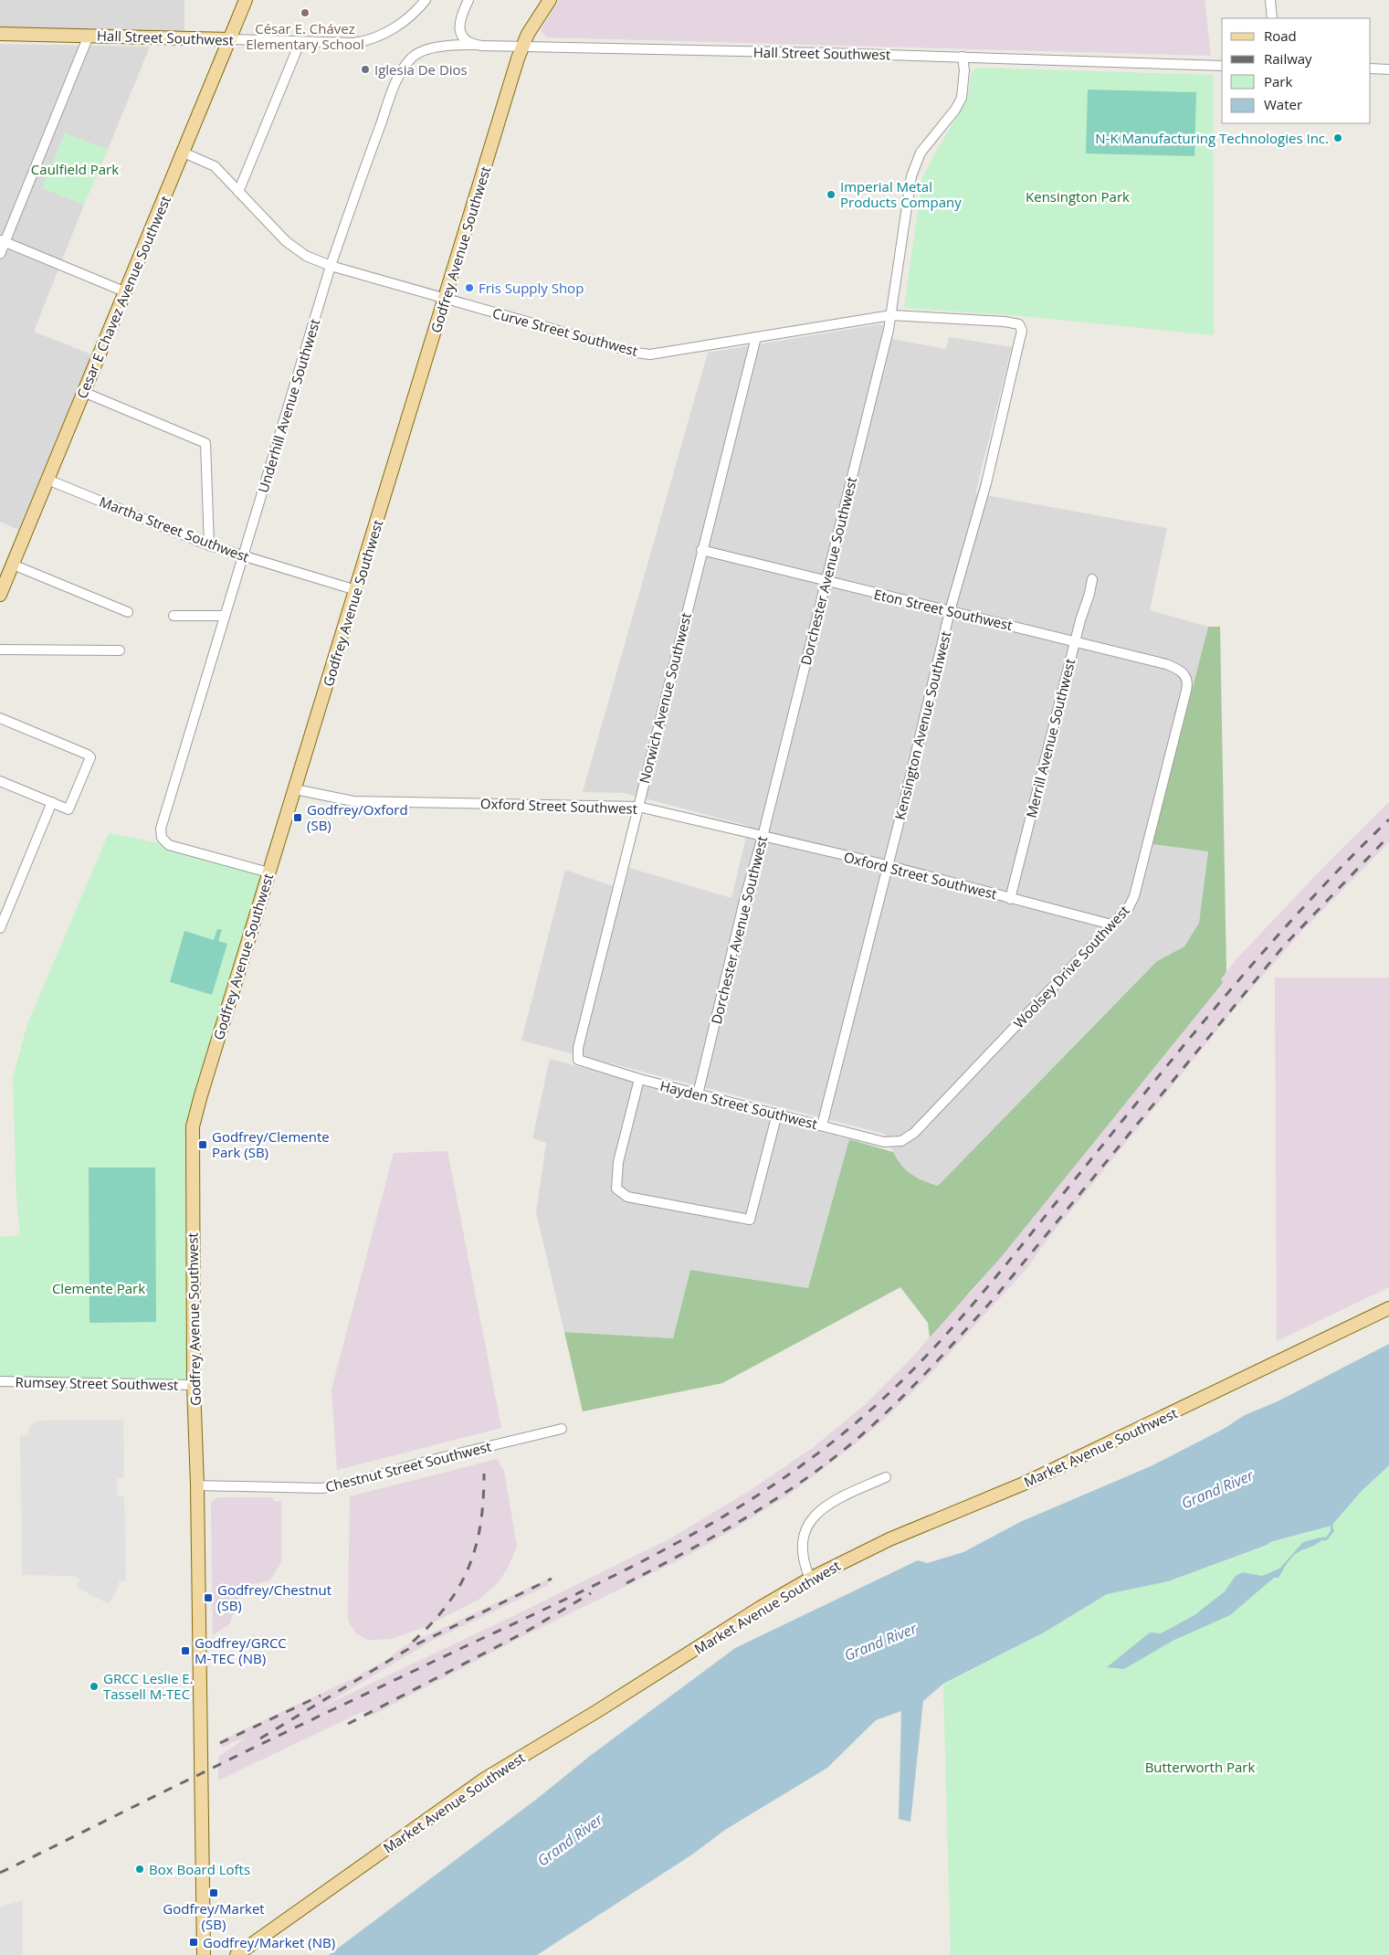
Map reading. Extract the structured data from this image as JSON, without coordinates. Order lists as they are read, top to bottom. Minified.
{"streets":{"main road":["Hall Street Southwest","Godfrey Avenue Southwest","Cesar E Chavez Avenue Southwest","Market Avenue Southwest"],"street":["Curve Street Southwest","Underhill Avenue Southwest","Martha Street Southwest","Dorchester Avenue Southwest","Eton Street Southwest","Norwich Avenue Southwest","Kensington Avenue Southwest","Merrill Avenue Southwest","Oxford Street Southwest","Woolsey Drive Southwest","Hayden Street Southwest","Rumsey Street Southwest","Chestnut Street Southwest"]},"crossings":[["Hall Street Southwest","Godfrey Avenue Southwest"],["Hall Street Southwest","Cesar E Chavez Avenue Southwest"],["Hall Street Southwest","Underhill Avenue Southwest"],["Hall Street Southwest","Dorchester Avenue Southwest"],["Godfrey Avenue Southwest","Curve Street Southwest"],["Godfrey Avenue Southwest","Underhill Avenue Southwest"],["Godfrey Avenue Southwest","Martha Street Southwest"],["Godfrey Avenue Southwest","Oxford Street Southwest"],["Godfrey Avenue Southwest","Rumsey Street Southwest"],["Godfrey Avenue Southwest","Chestnut Street Southwest"],["Cesar E Chavez Avenue Southwest","Curve Street Southwest"],["Cesar E Chavez Avenue Southwest","Martha Street Southwest"],["Curve Street Southwest","Underhill Avenue Southwest"],["Curve Street Southwest","Dorchester Avenue Southwest"],["Curve Street Southwest","Norwich Avenue Southwest"],["Curve Street Southwest","Kensington Avenue Southwest"],["Underhill Avenue Southwest","Martha Street Southwest"],["Dorchester Avenue Southwest","Eton Street Southwest"],["Dorchester Avenue Southwest","Oxford Street Southwest"],["Dorchester Avenue Southwest","Hayden Street Southwest"],["Eton Street Southwest","Norwich Avenue Southwest"],["Eton Street Southwest","Kensington Avenue Southwest"],["Eton Street Southwest","Merrill Avenue Southwest"],["Eton Street Southwest","Woolsey Drive Southwest"],["Norwich Avenue Southwest","Oxford Street Southwest"],["Norwich Avenue Southwest","Hayden Street Southwest"],["Kensington Avenue Southwest","Oxford Street Southwest"],["Kensington Avenue Southwest","Hayden Street Southwest"],["Merrill Avenue Southwest","Oxford Street Southwest"],["Oxford Street Southwest","Woolsey Drive Southwest"],["Woolsey Drive Southwest","Hayden Street Southwest"]],"water":["Grand River"],"parks":["Caulfield Park","Kensington Park","Clemente Park","Butterworth Park"],"places":{"other":["César E. Chávez Elementary School","Iglesia De Dios","N-K Manufacturing Technologies Inc.","Imperial Metal Products Company","Fris Supply Shop","GRCC Leslie E. Tassell M-TEC","Box Board Lofts"],"transit":["Godfrey/Oxford (SB)","Godfrey/Clemente Park (SB)","Godfrey/Chestnut (SB)","Godfrey/GRCC M-TEC (NB)","Godfrey/Market (SB)","Godfrey/Market (NB)"]},"legend":["Road","Railway","Park","Water"]}
